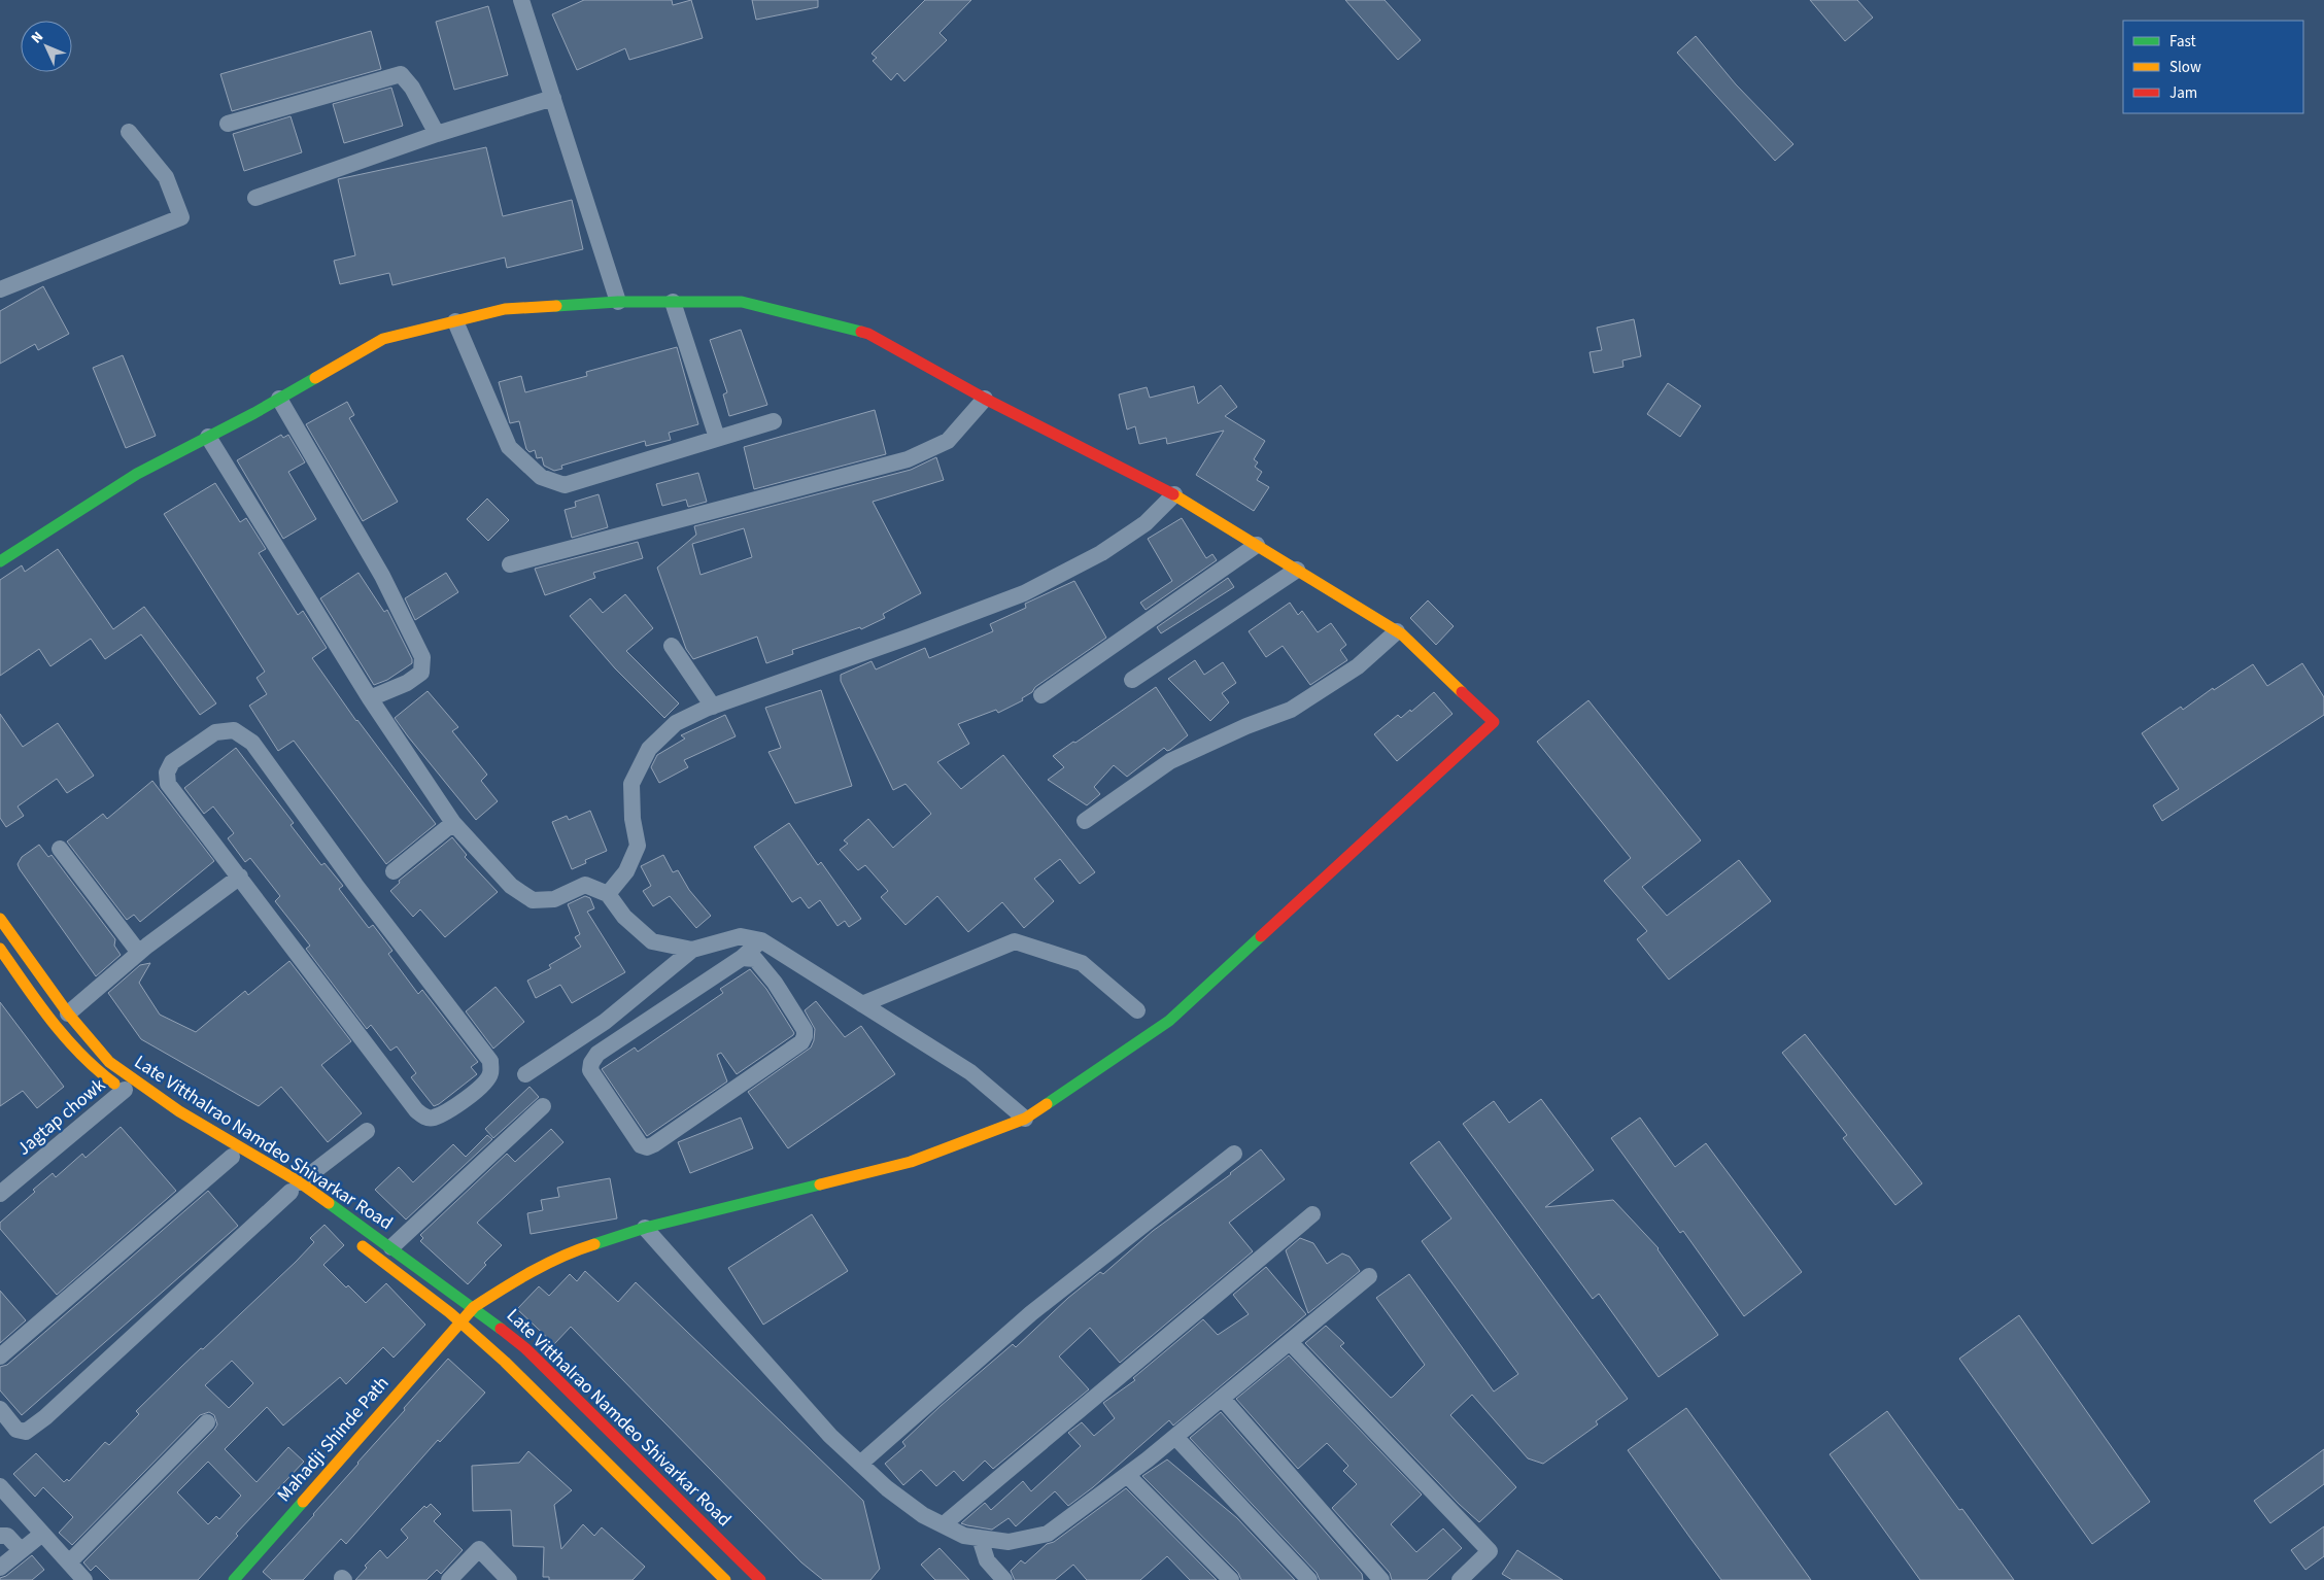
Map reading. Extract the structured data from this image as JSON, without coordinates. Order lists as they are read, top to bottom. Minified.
{"streets":{"street":["Jagtap chowk","Late Vitthalrao Namdeo Shivarkar Road","Mahadji Shinde Path"]},"crossings":[["Jagtap chowk","Late Vitthalrao Namdeo Shivarkar Road"],["Late Vitthalrao Namdeo Shivarkar Road","Mahadji Shinde Path"]],"legend":["Fast","Slow","Jam"],"north":"top left"}
